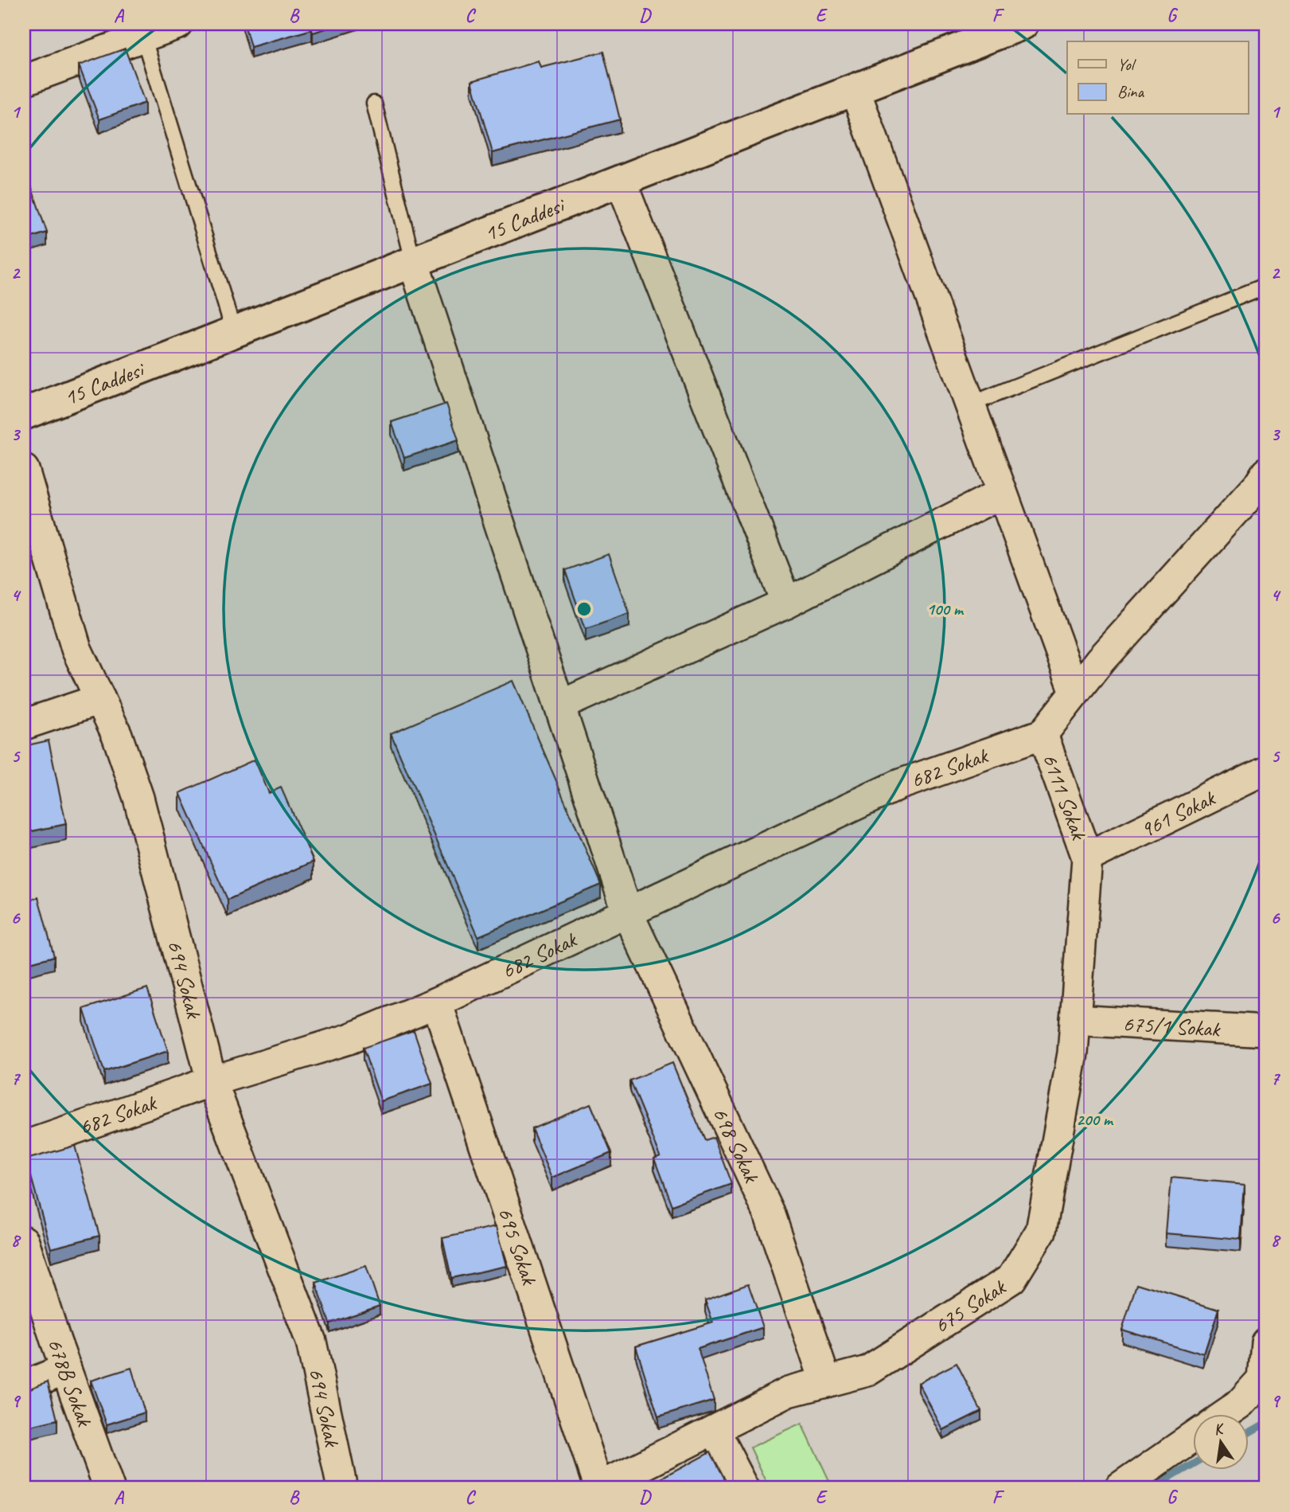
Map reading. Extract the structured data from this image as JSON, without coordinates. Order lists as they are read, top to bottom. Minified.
{"streets":{"street":["15 Caddesi","682 Sokak","6111 Sokak","961 Sokak","694 Sokak","675/1 Sokak","698 Sokak","695 Sokak","675 Sokak","678B Sokak"]},"crossings":[["15 Caddesi","698 Sokak"],["682 Sokak","6111 Sokak"],["682 Sokak","694 Sokak"],["682 Sokak","698 Sokak"],["682 Sokak","695 Sokak"],["6111 Sokak","961 Sokak"],["6111 Sokak","675 Sokak"],["961 Sokak","675 Sokak"],["675/1 Sokak","675 Sokak"],["698 Sokak","675 Sokak"],["695 Sokak","675 Sokak"]],"legend":["Yol","Bina"],"north":"top","grid":{"columns":["A","B","C","D","E","F","G"],"rows":["1","2","3","4","5","6","7","8","9"]},"rings":["100 m","200 m"]}
